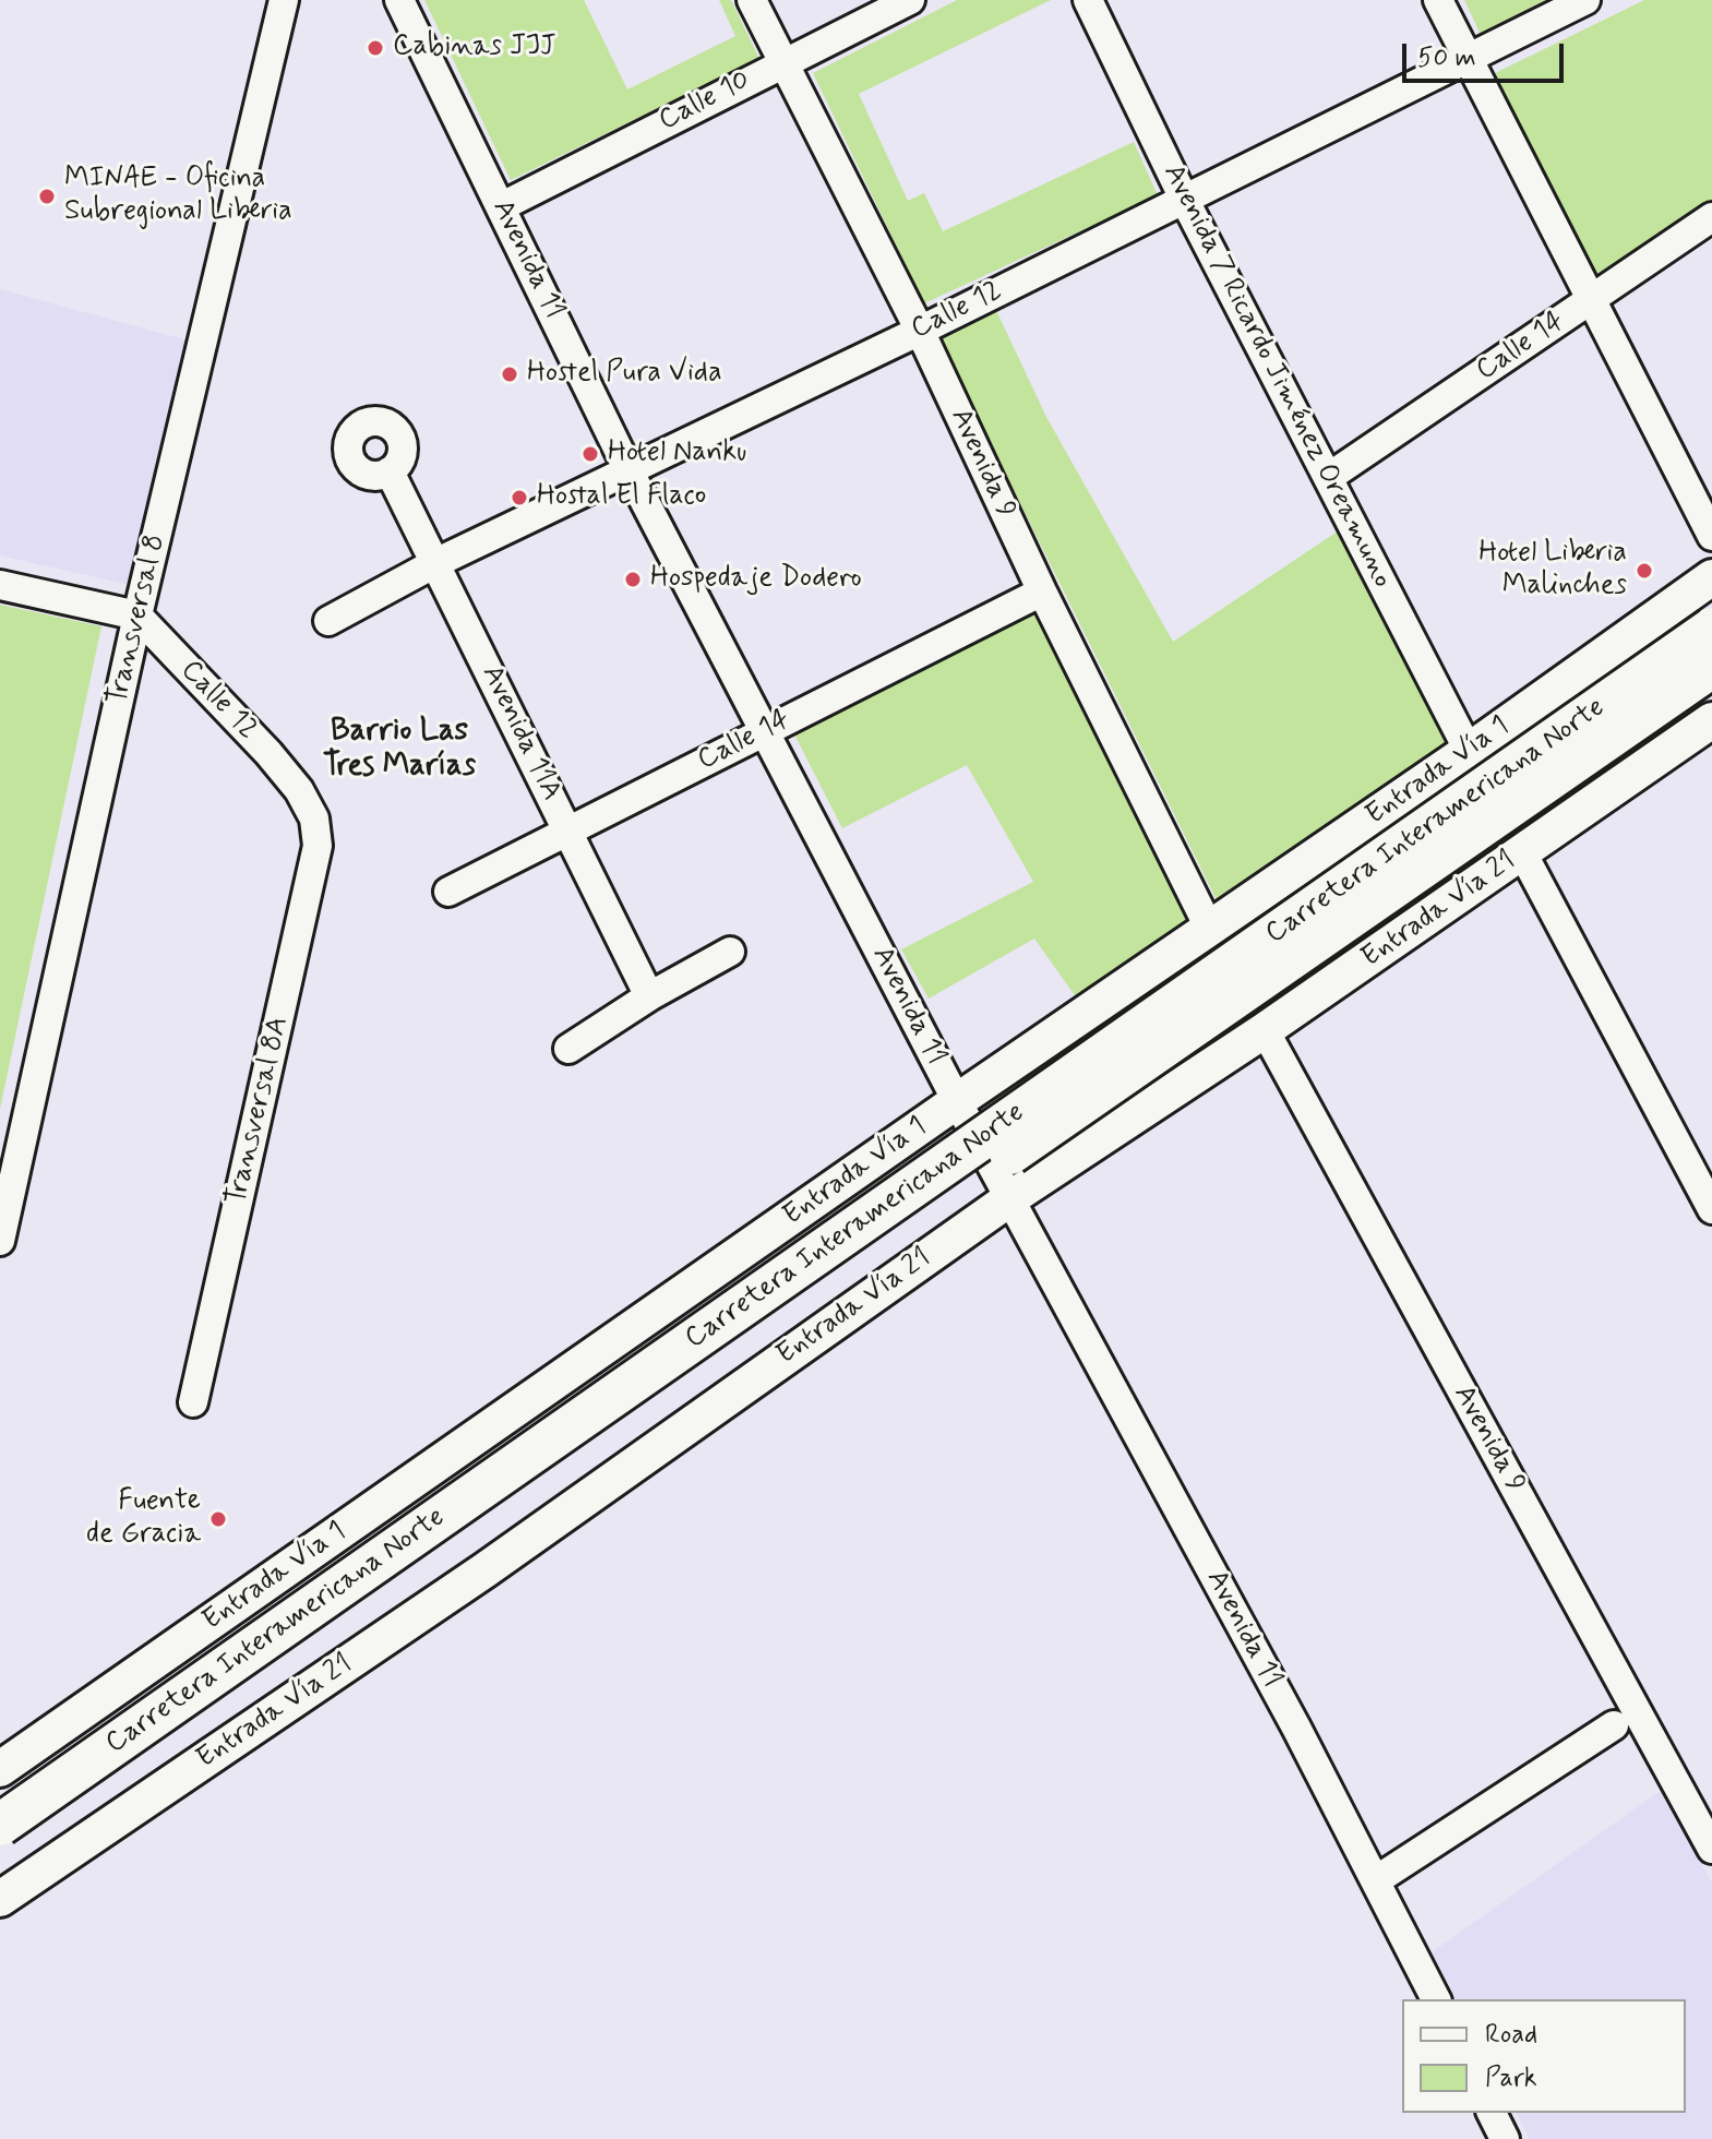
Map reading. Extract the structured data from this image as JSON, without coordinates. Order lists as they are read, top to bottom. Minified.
{"streets":{"highway":["Carretera Interamericana Norte"],"main road":["Entrada Vía 1","Entrada Vía 21"],"street":["Calle 10","Avenida 11","Calle 12","Calle 14","Avenida 7 Ricardo Jiménez Oreamuno","Avenida 9","Transversal 8","Avenida 11A","Transversal 8A"]},"crossings":[["Calle 10","Avenida 11"],["Calle 10","Avenida 9"],["Avenida 11","Calle 12"],["Avenida 11","Calle 14"],["Avenida 11","Entrada Vía 1"],["Avenida 11","Entrada Vía 21"],["Calle 12","Avenida 7 Ricardo Jiménez Oreamuno"],["Calle 12","Avenida 9"],["Calle 12","Transversal 8"],["Calle 12","Avenida 11A"],["Calle 12","Transversal 8A"],["Calle 14","Avenida 7 Ricardo Jiménez Oreamuno"],["Calle 14","Avenida 9"],["Calle 14","Avenida 11A"],["Avenida 7 Ricardo Jiménez Oreamuno","Entrada Vía 1"],["Avenida 9","Entrada Vía 1"],["Avenida 9","Entrada Vía 21"]],"districts":["Barrio Las Tres Marías"],"places":["Cabinas JJJ","MINAE - Oficina Subregional Liberia","Hostel Pura Vida","Hotel Nanku","Hostal El Flaco","Hotel Liberia Malinches","Hospedaje Dodero","Fuente de Gracia"],"legend":["Road","Park"],"scale_bar":"50 m"}
